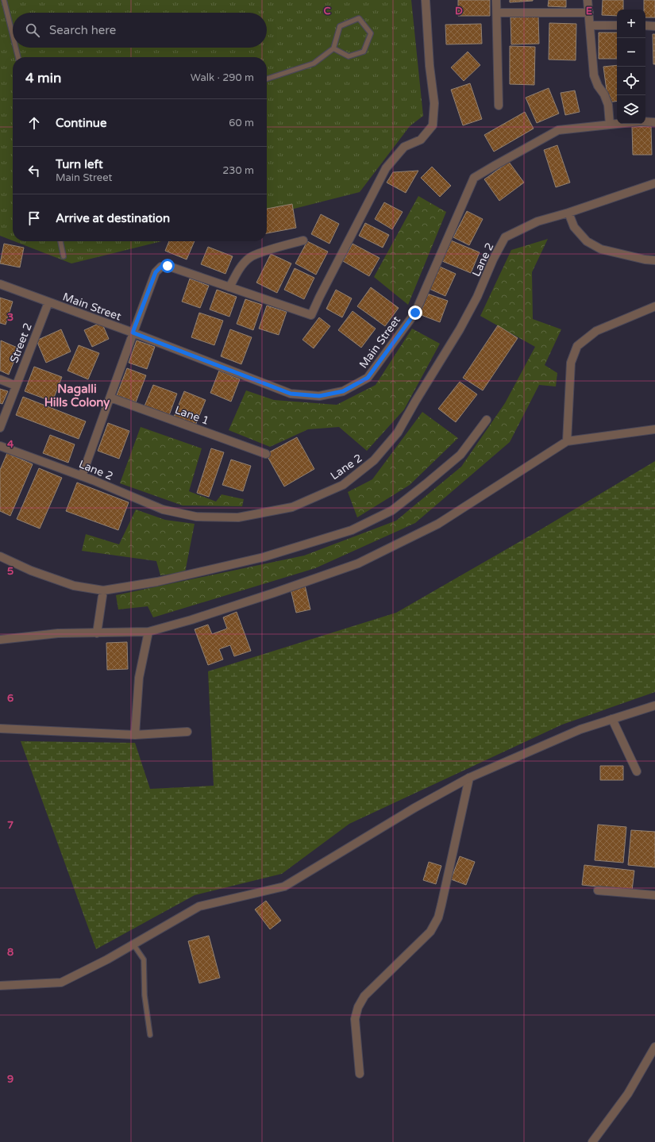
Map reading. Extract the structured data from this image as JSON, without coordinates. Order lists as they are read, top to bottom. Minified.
{"streets":{"street":["Lane 2","Main Street","Street 2","Lane 1"]},"crossings":[["Main Street","Street 2"]],"districts":["Nagalli Hills Colony"],"page":{"map_buttons":["+","−"],"search":"Search here","heading":["4 min","Walk · 290 m"],"list":[["Continue","60 m"],["Turn left","Main Street","230 m"],"Arrive at destination"]},"grid":{"columns":["C","D","E"],"rows":["3","4","5","6","7","8","9"]}}
